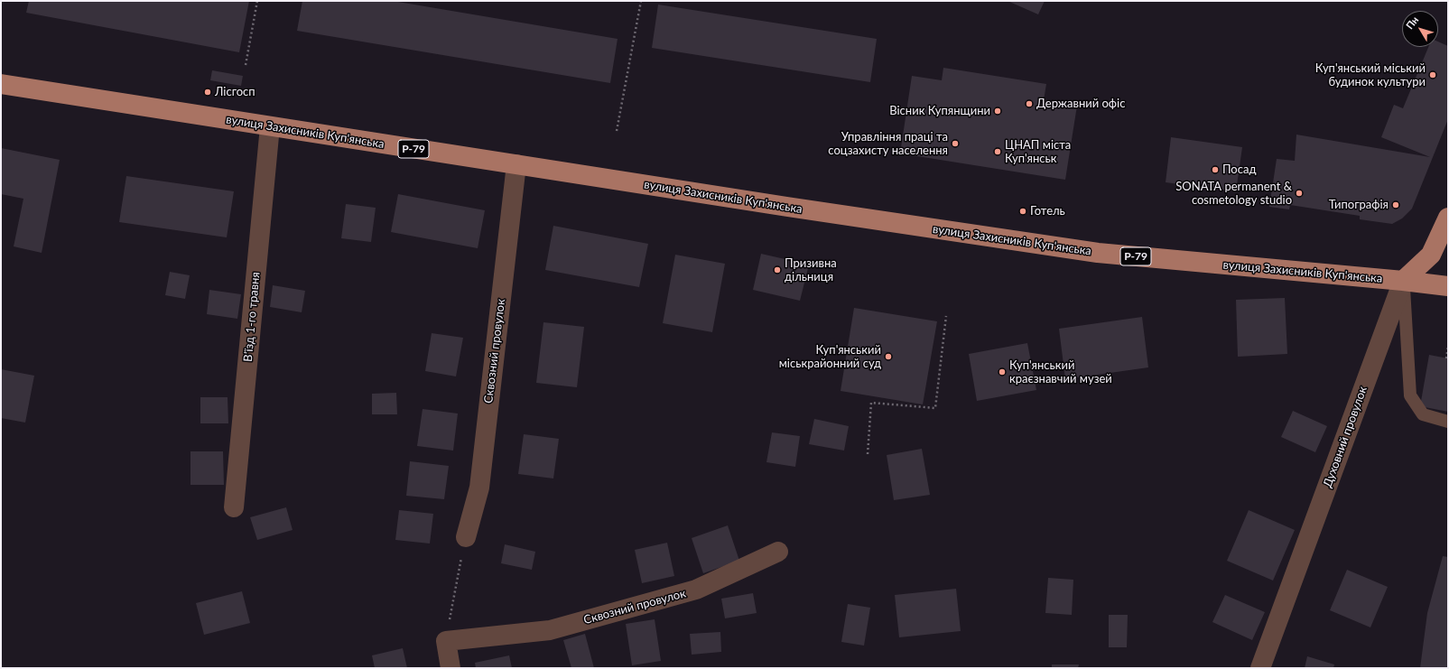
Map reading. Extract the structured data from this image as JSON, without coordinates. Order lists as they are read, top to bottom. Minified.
{"streets":{"main road":["вулиця Захисників Куп'янська","Р-79","Духовний провулок"],"street":["В'їзд 1-го травня","Сквозний провулок"]},"crossings":[["вулиця Захисників Куп'янська","В'їзд 1-го травня"],["вулиця Захисників Куп'янська","Сквозний провулок"],["вулиця Захисників Куп'янська","Духовний провулок"]],"places":["Куп'янський міський будинок культури","Лісгосп","Державний офіс","Вісник Купянщини","Управління праці та соцзахисту населення","ЦНАП міста Куп'янськ","Посад","SONATA permanent & cosmetology studio","Типографія","Готель","Призивна дільниця","Куп'янський міськрайонний суд","Куп'янський краєзнавчий музей"],"north":"top left"}
